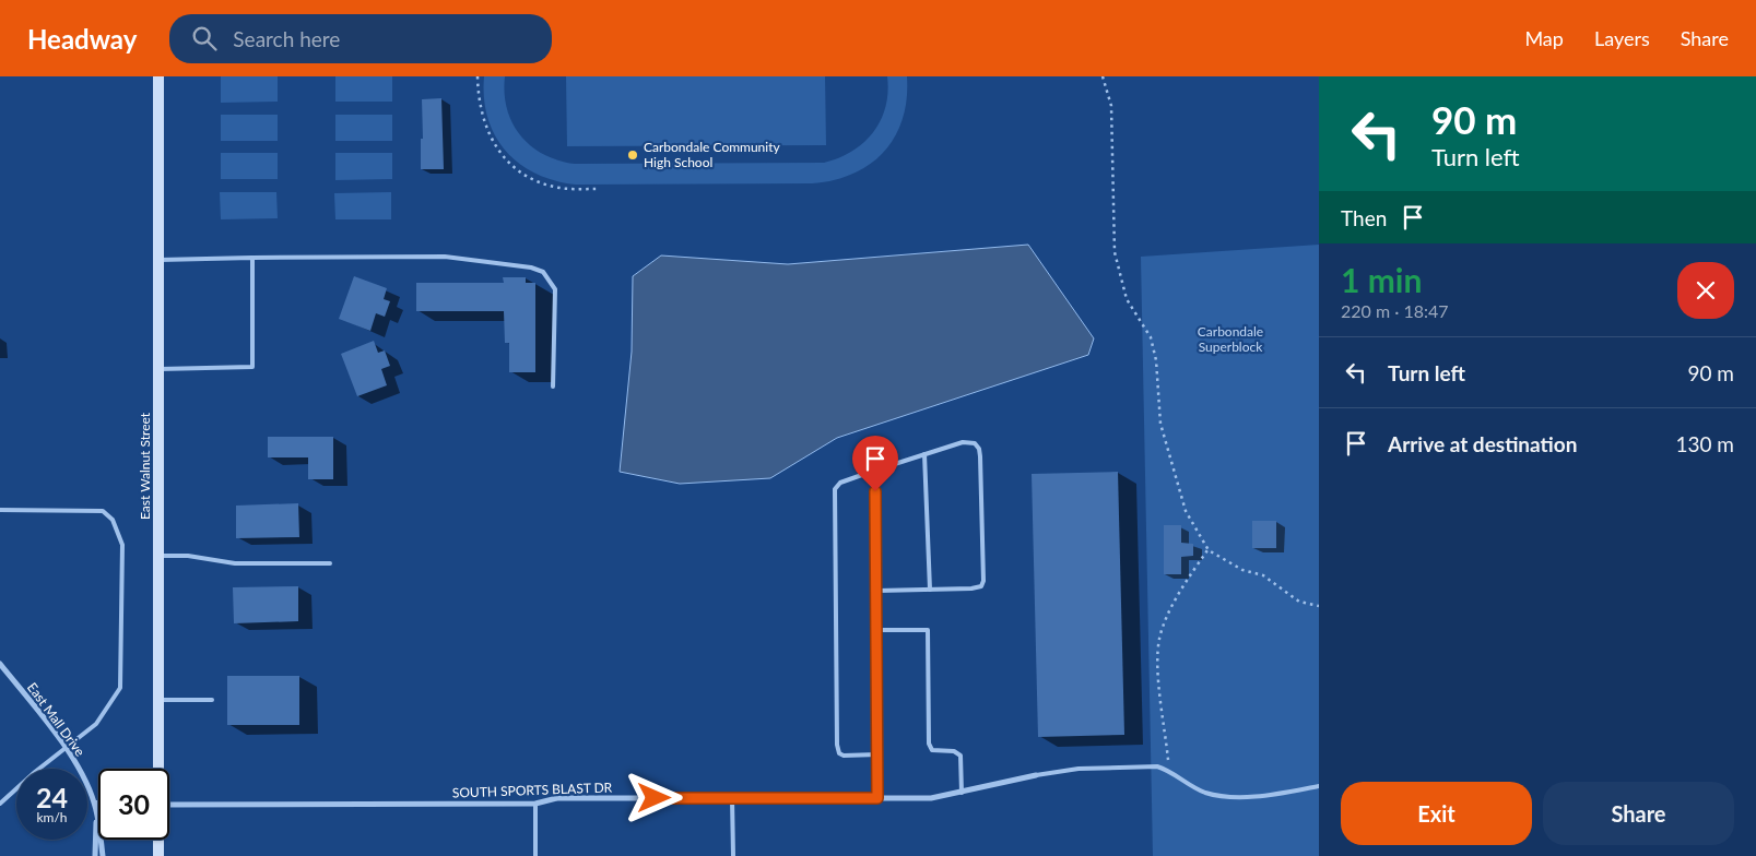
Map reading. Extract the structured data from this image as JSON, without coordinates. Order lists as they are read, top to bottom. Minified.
{"streets":{"street":["East Walnut Street","East Mall Drive","SOUTH SPORTS BLAST DR"]},"parks":["Carbondale Superblock"],"places":["Carbondale Community High School"],"page":{"header":"Headway","search":"Search here","nav":["Map","Layers","Share"],"turn":["90 m","Turn left"],"then":"Then","heading":["1 min","220 m · 18:47"],"list":[{"name":"Turn left","value":"90 m"},{"name":"Arrive at destination","value":"130 m"}],"speed":"24 km/h","limit":"30","buttons":["Exit","Share"]}}
